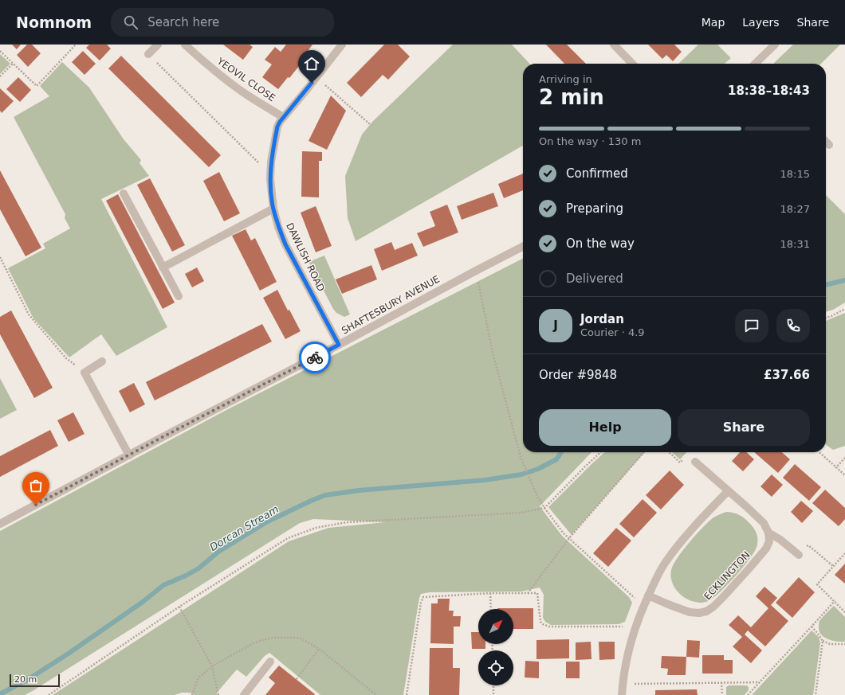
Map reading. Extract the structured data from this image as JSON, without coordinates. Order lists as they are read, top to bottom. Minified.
{"streets":{"street":["YEOVIL CLOSE","DAWLISH ROAD","SHAFTESBURY AVENUE","ECKLINGTON"]},"crossings":[["YEOVIL CLOSE","DAWLISH ROAD"],["DAWLISH ROAD","SHAFTESBURY AVENUE"]],"water":["Dorcan Stream"],"scale_bar":"20 m","north":"top right","page":{"header":"Nomnom","search":"Search here","nav":["Map","Layers","Share"],"heading":["2 min","Arriving in","18:38–18:43"],"panel":["Jordan","Courier · 4.9","Order #9848","£37.66"],"bar":"On the way · 130 m","list":[["Confirmed","18:15"],["Preparing","18:27"],["On the way","18:31"],"Delivered"],"round":"J","buttons":["Help","Share"],"scale":"20 m"}}
